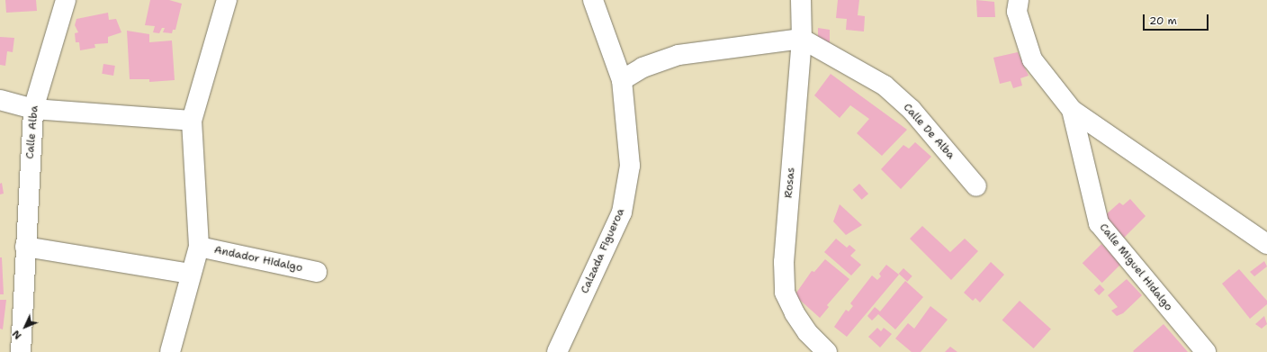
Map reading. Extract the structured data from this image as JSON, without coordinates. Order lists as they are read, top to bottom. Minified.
{"streets":{"street":["Calle De Alba","Calle Alba","Rosas","Calzada Figueroa","Andador Hidalgo","Calle Miguel Hidalgo"]},"crossings":[["Calle De Alba","Rosas"]],"scale_bar":"20 m","north":"bottom left"}
